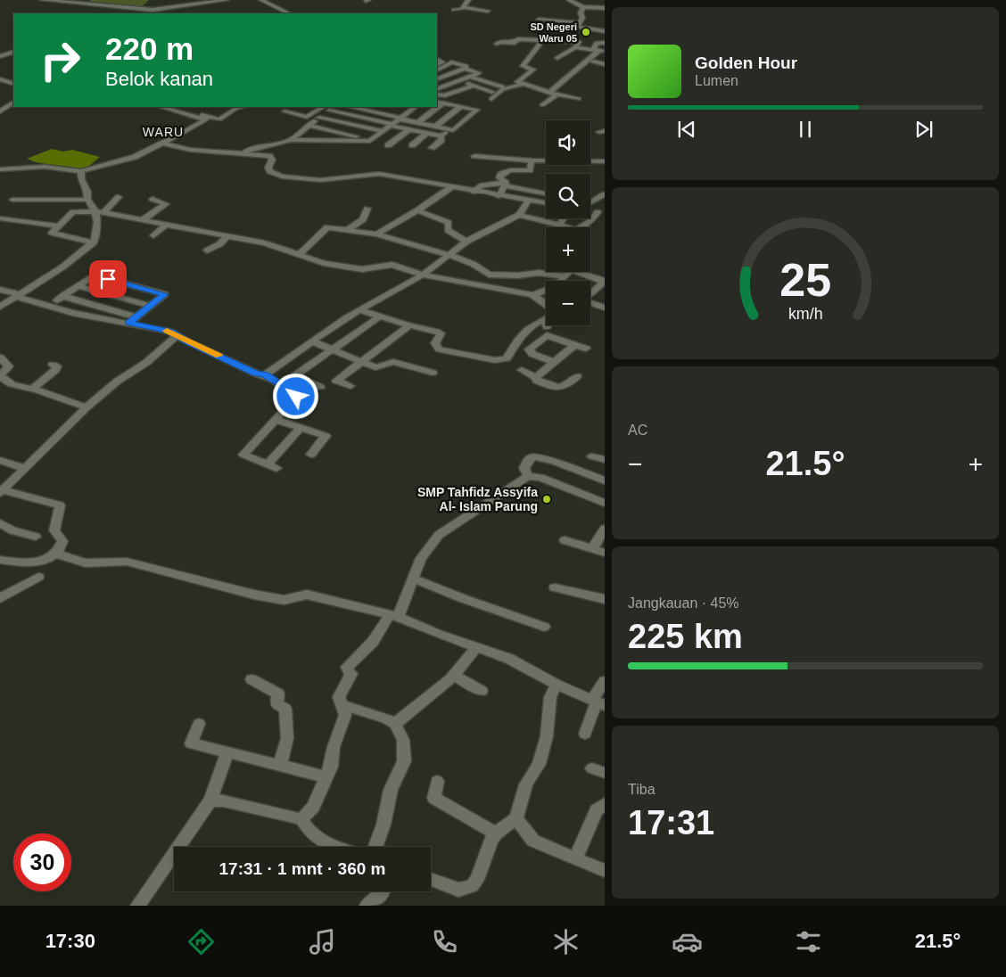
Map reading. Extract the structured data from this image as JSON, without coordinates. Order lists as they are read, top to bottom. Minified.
{"districts":["WARU"],"places":["SD Negeri Waru 05","SMP Tahfidz Assyifa Al- Islam Parung"],"page":{"turn":["220 m","Belok kanan"],"song":["Golden Hour","Lumen"],"map_buttons":["+","−"],"tile":["AC",["Jangkauan · 45%","225 km"],["Tiba","17:31"]],"heat":["−","21.5°","+"],"limit":"30","trip":"17:31 · 1 mnt · 360 m","tabs":["17:30","21.5°"],"gauge":["25","km/h"]}}
